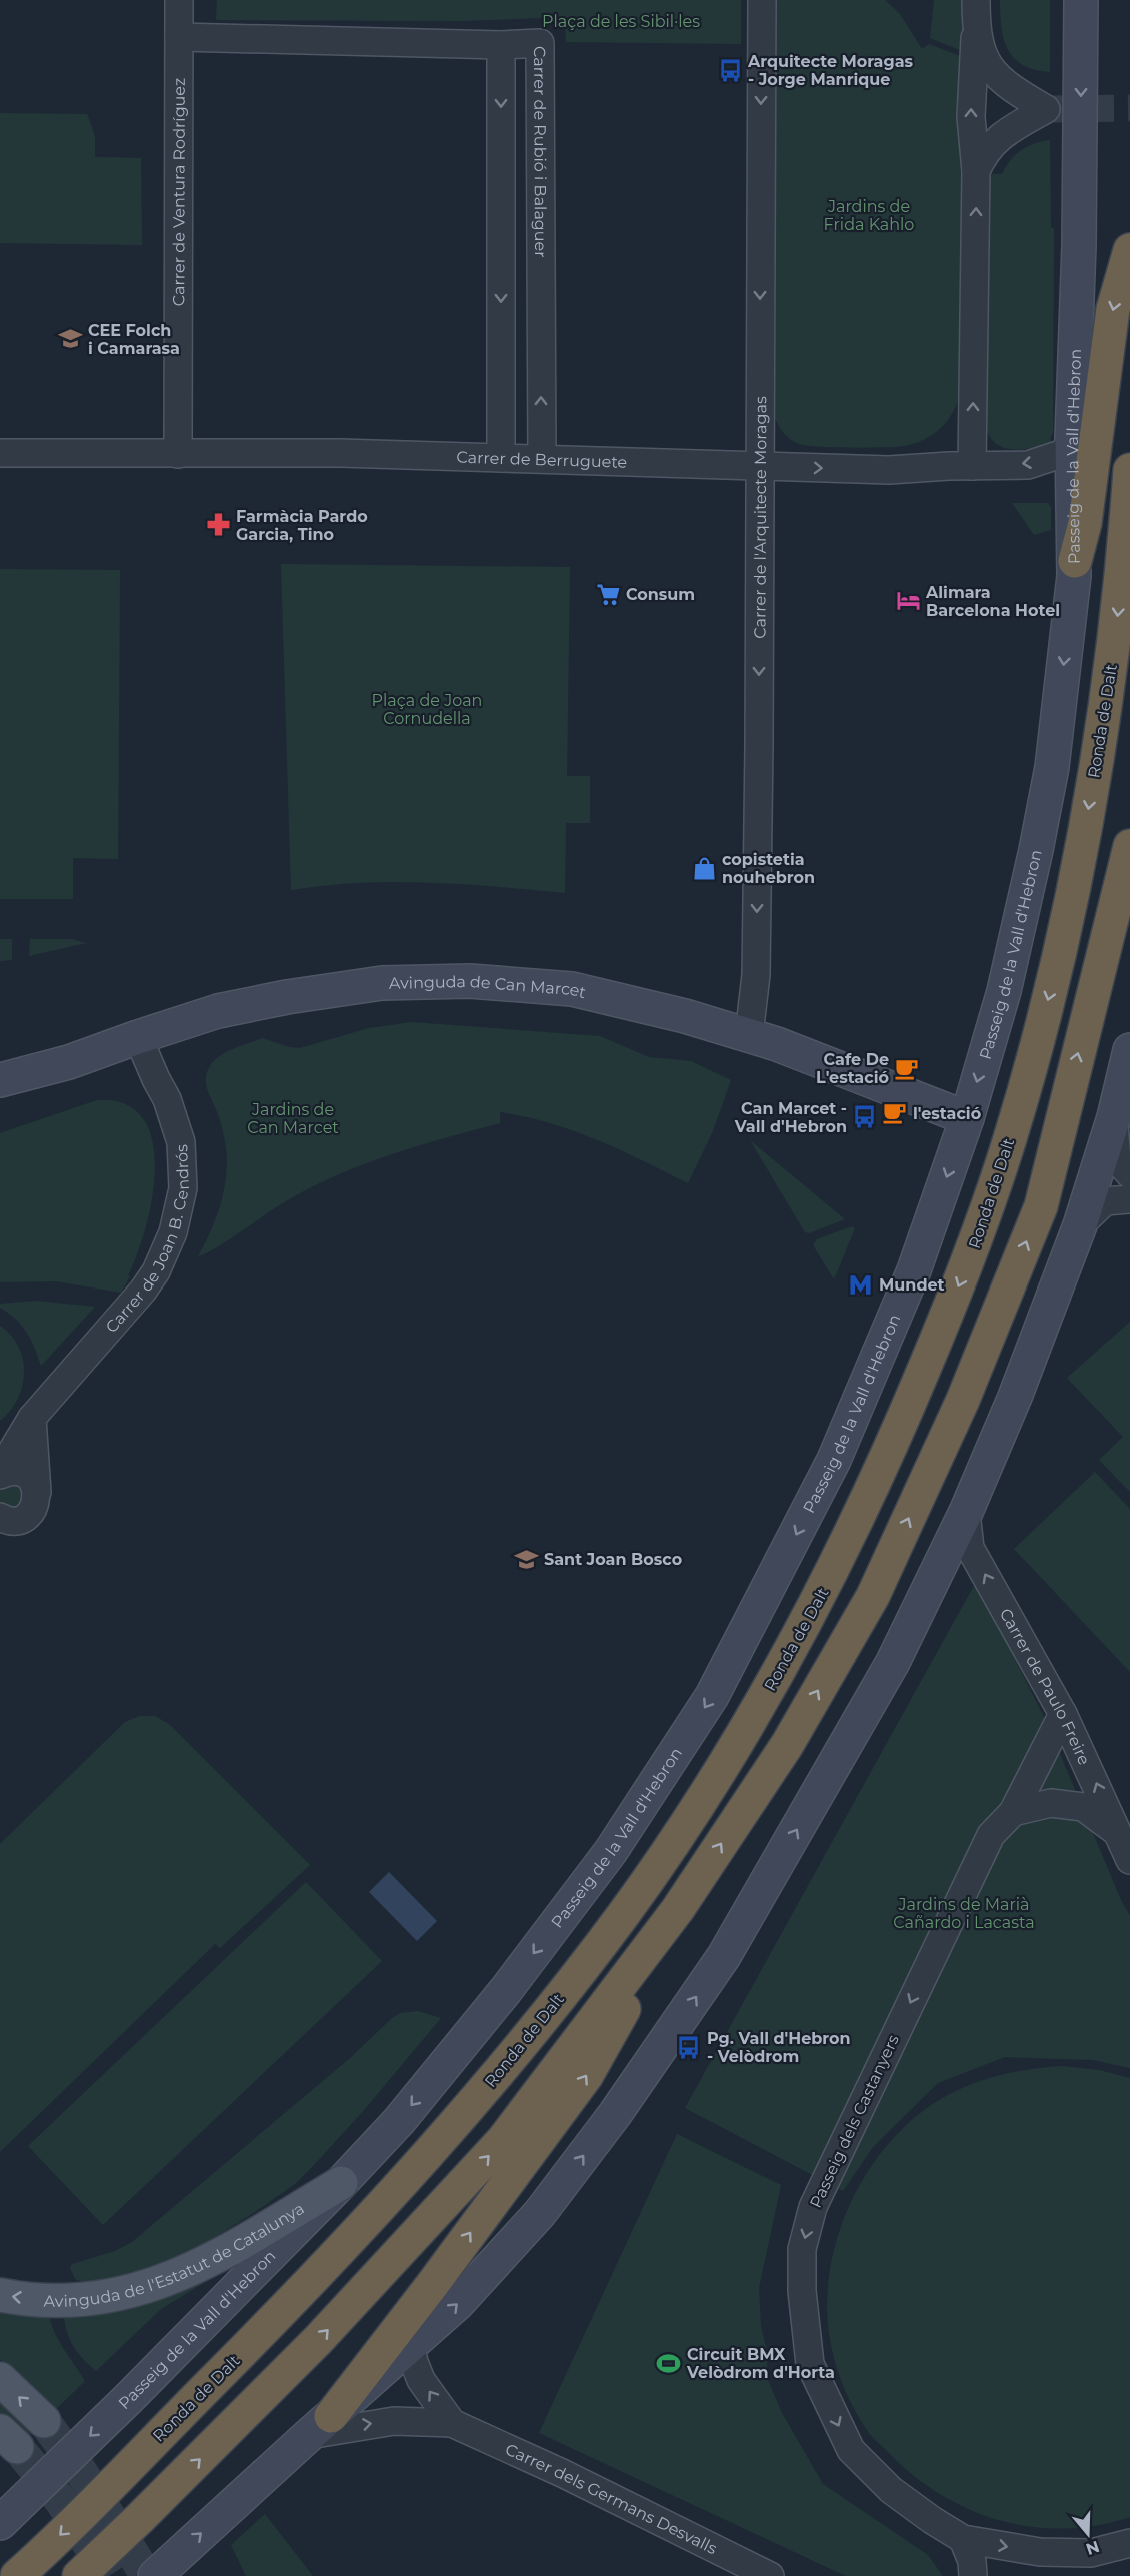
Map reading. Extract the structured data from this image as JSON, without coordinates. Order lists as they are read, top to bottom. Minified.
{"streets":{"highway":["Ronda de Dalt"],"main road":["Avinguda de l'Estatut de Catalunya"],"street":["Carrer de Rubió i Balaguer","Carrer de Ventura Rodríguez","Passeig de la Vall d'Hebron","Carrer de Berruguete","Carrer de l'Arquitecte Moragas","Avinguda de Can Marcet","Carrer de Joan B. Cendrós","Carrer de Paulo Freire","Passeig dels Castanyers","Carrer dels Germans Desvalls"]},"crossings":[["Carrer de Rubió i Balaguer","Carrer de Berruguete"],["Carrer de Ventura Rodríguez","Carrer de Berruguete"],["Passeig de la Vall d'Hebron","Carrer de Berruguete"],["Passeig de la Vall d'Hebron","Avinguda de Can Marcet"],["Passeig de la Vall d'Hebron","Avinguda de l'Estatut de Catalunya"],["Carrer de Berruguete","Carrer de l'Arquitecte Moragas"],["Carrer de l'Arquitecte Moragas","Avinguda de Can Marcet"],["Avinguda de Can Marcet","Carrer de Joan B. Cendrós"],["Carrer de Paulo Freire","Passeig dels Castanyers"]],"one_way":["Carrer de Paulo Freire","Avinguda de l'Estatut de Catalunya"],"parks":["Plaça de les Sibil·les","Jardins de Frida Kahlo","Plaça de Joan Cornudella","Jardins de Can Marcet","Jardins de Marià Cañardo i Lacasta"],"places":{"bus stop":["Arquitecte Moragas - Jorge Manrique","Can Marcet - Vall d'Hebron","Pg. Vall d'Hebron - Velòdrom"],"school or university":["CEE Folch i Camarasa","Sant Joan Bosco"],"pharmacy":["Farmàcia Pardo Garcia, Tino"],"supermarket":["Consum"],"hotel":["Alimara Barcelona Hotel"],"shop":["copistetia nouhebron"],"cafe":["Cafe De L'estació","l'estació"],"metro station":["Mundet"],"sports":["Circuit BMX Velòdrom d'Horta"]},"north":"bottom"}
